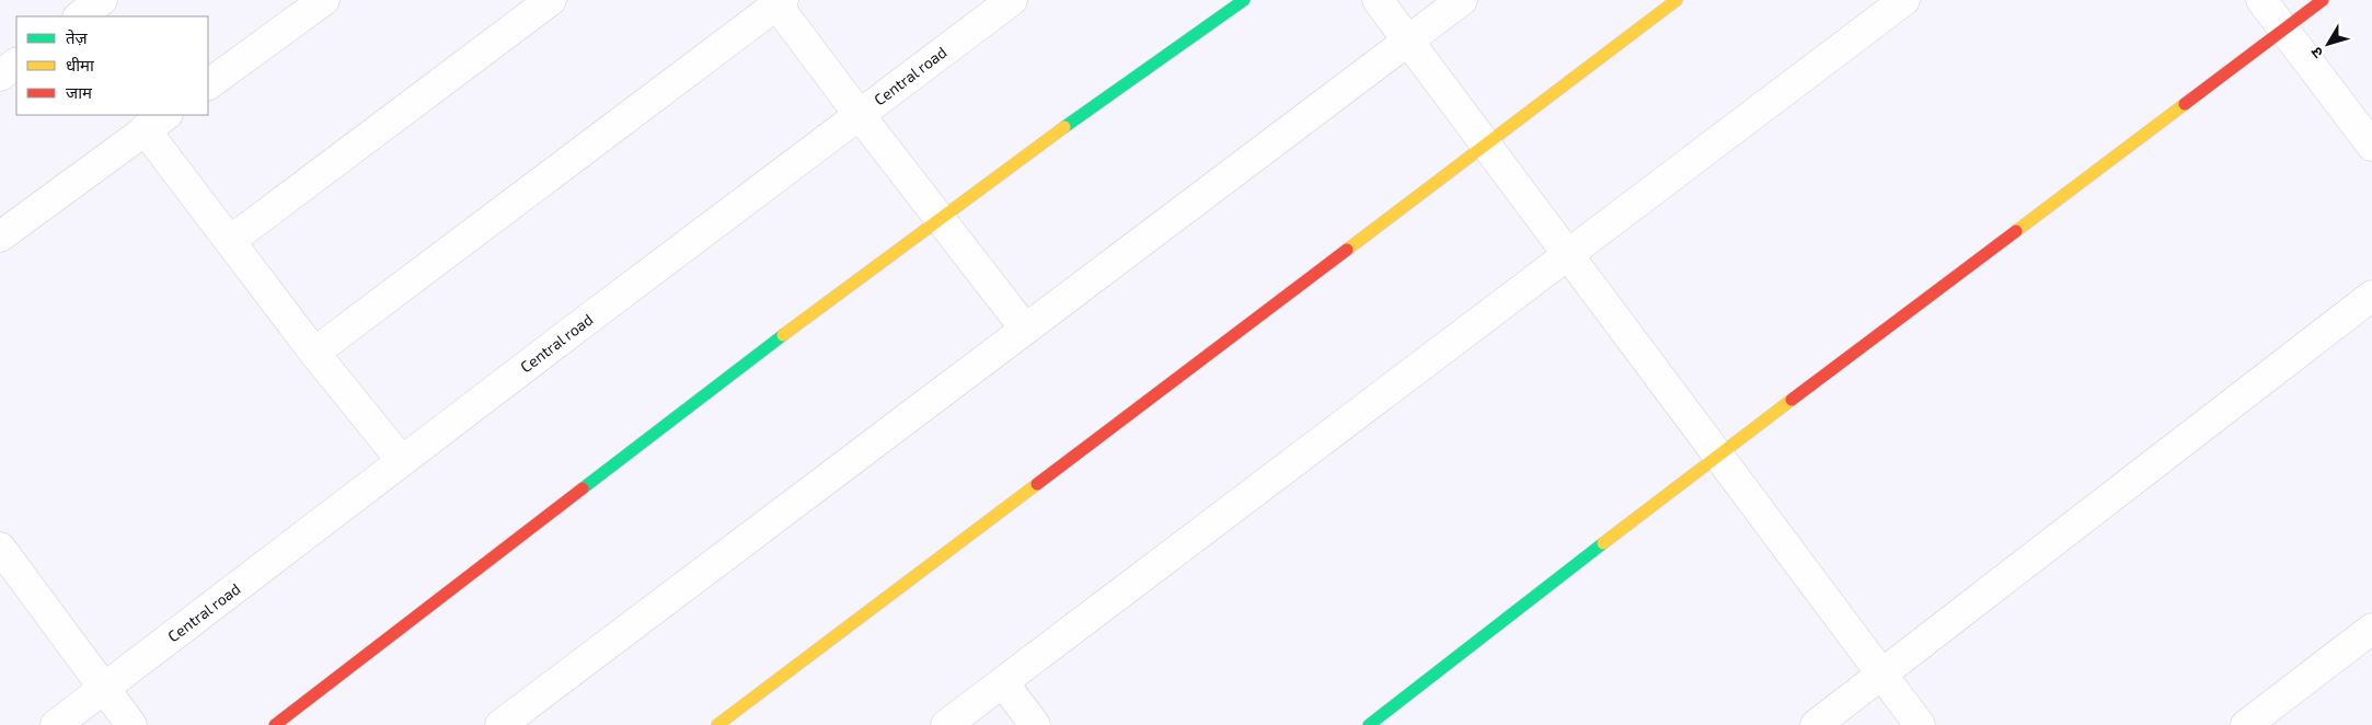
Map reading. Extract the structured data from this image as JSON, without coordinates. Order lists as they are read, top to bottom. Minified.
{"streets":{"street":["Central road"]},"legend":["तेज़","धीमा","जाम"],"north":"bottom left"}
